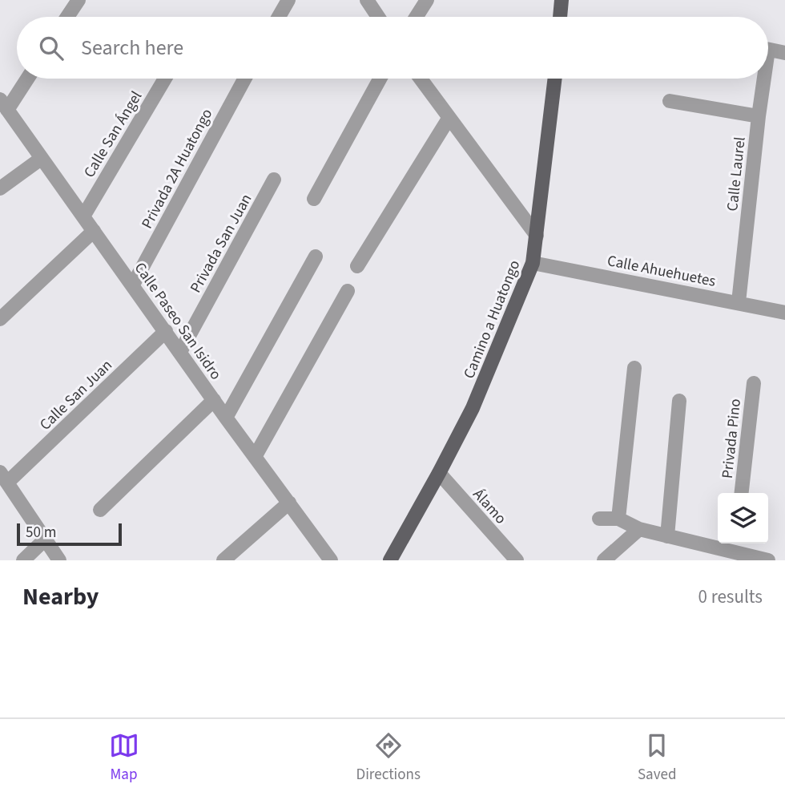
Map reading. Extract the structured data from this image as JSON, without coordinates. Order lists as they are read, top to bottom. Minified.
{"streets":{"main road":["Camino a Huatongo"],"street":["Calle San Ángel","Privada 2A Huatongo","Calle Laurel","Privada San Juan","Calle Ahuehuetes","Calle Paseo San Isidro","Calle San Juan","Privada Pino","Álamo"]},"crossings":[["Calle San Ángel","Calle Paseo San Isidro"],["Privada 2A Huatongo","Calle Paseo San Isidro"],["Calle Laurel","Calle Ahuehuetes"],["Privada San Juan","Calle Paseo San Isidro"],["Calle Ahuehuetes","Camino a Huatongo"],["Camino a Huatongo","Álamo"],["Calle Paseo San Isidro","Calle San Juan"]],"scale_bar":"50 m","page":{"search":"Search here","scale":"50 m","heading":["Nearby","0 results"],"nav":["Map","Directions","Saved"]}}
